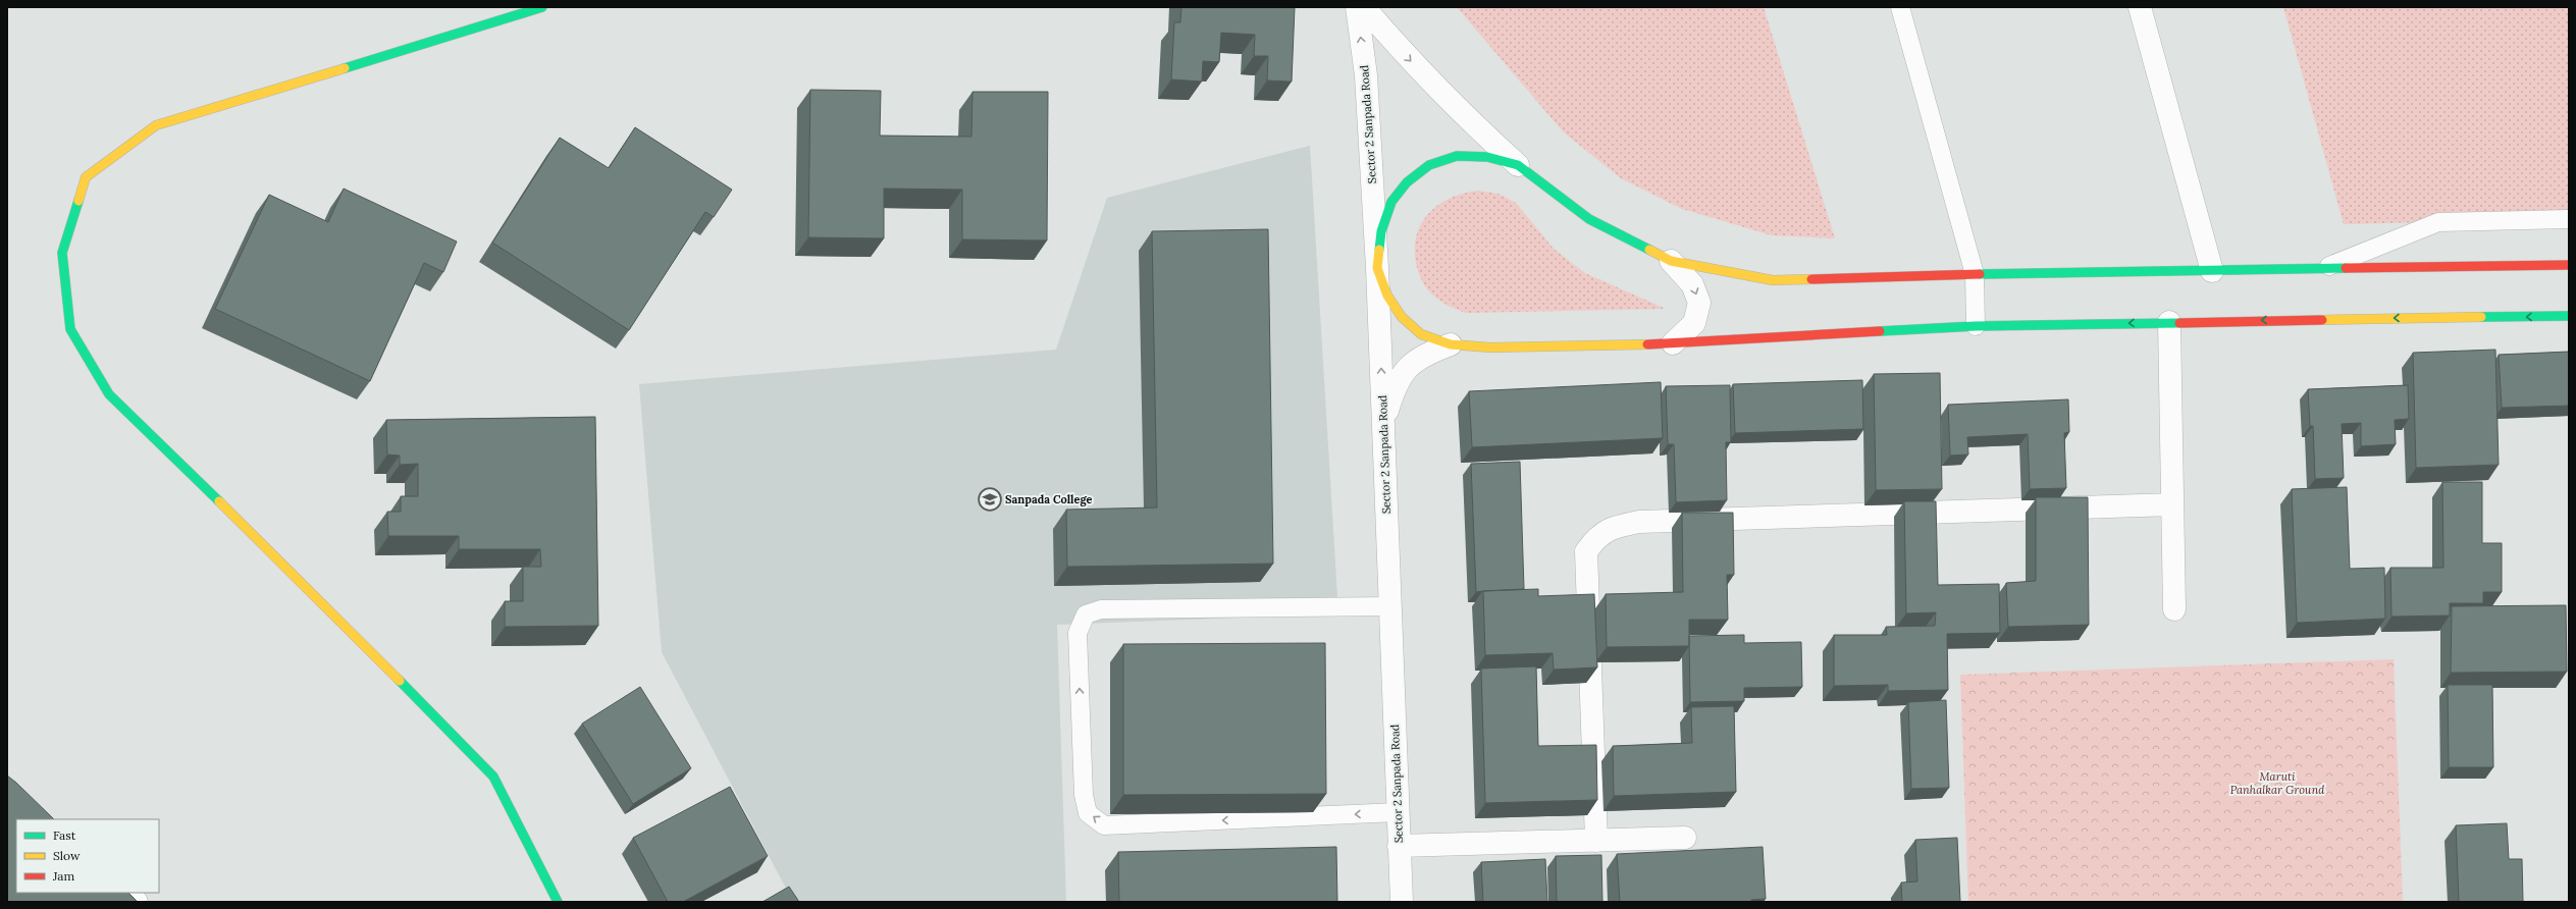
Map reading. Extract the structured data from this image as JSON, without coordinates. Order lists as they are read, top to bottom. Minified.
{"streets":{"street":["Sector 2 Sanpada Road"]},"one_way":["Sector 2 Sanpada Road"],"parks":["Maruti Panhalkar Ground"],"places":{"school or university":["Sanpada College"]},"legend":["Fast","Slow","Jam"]}
